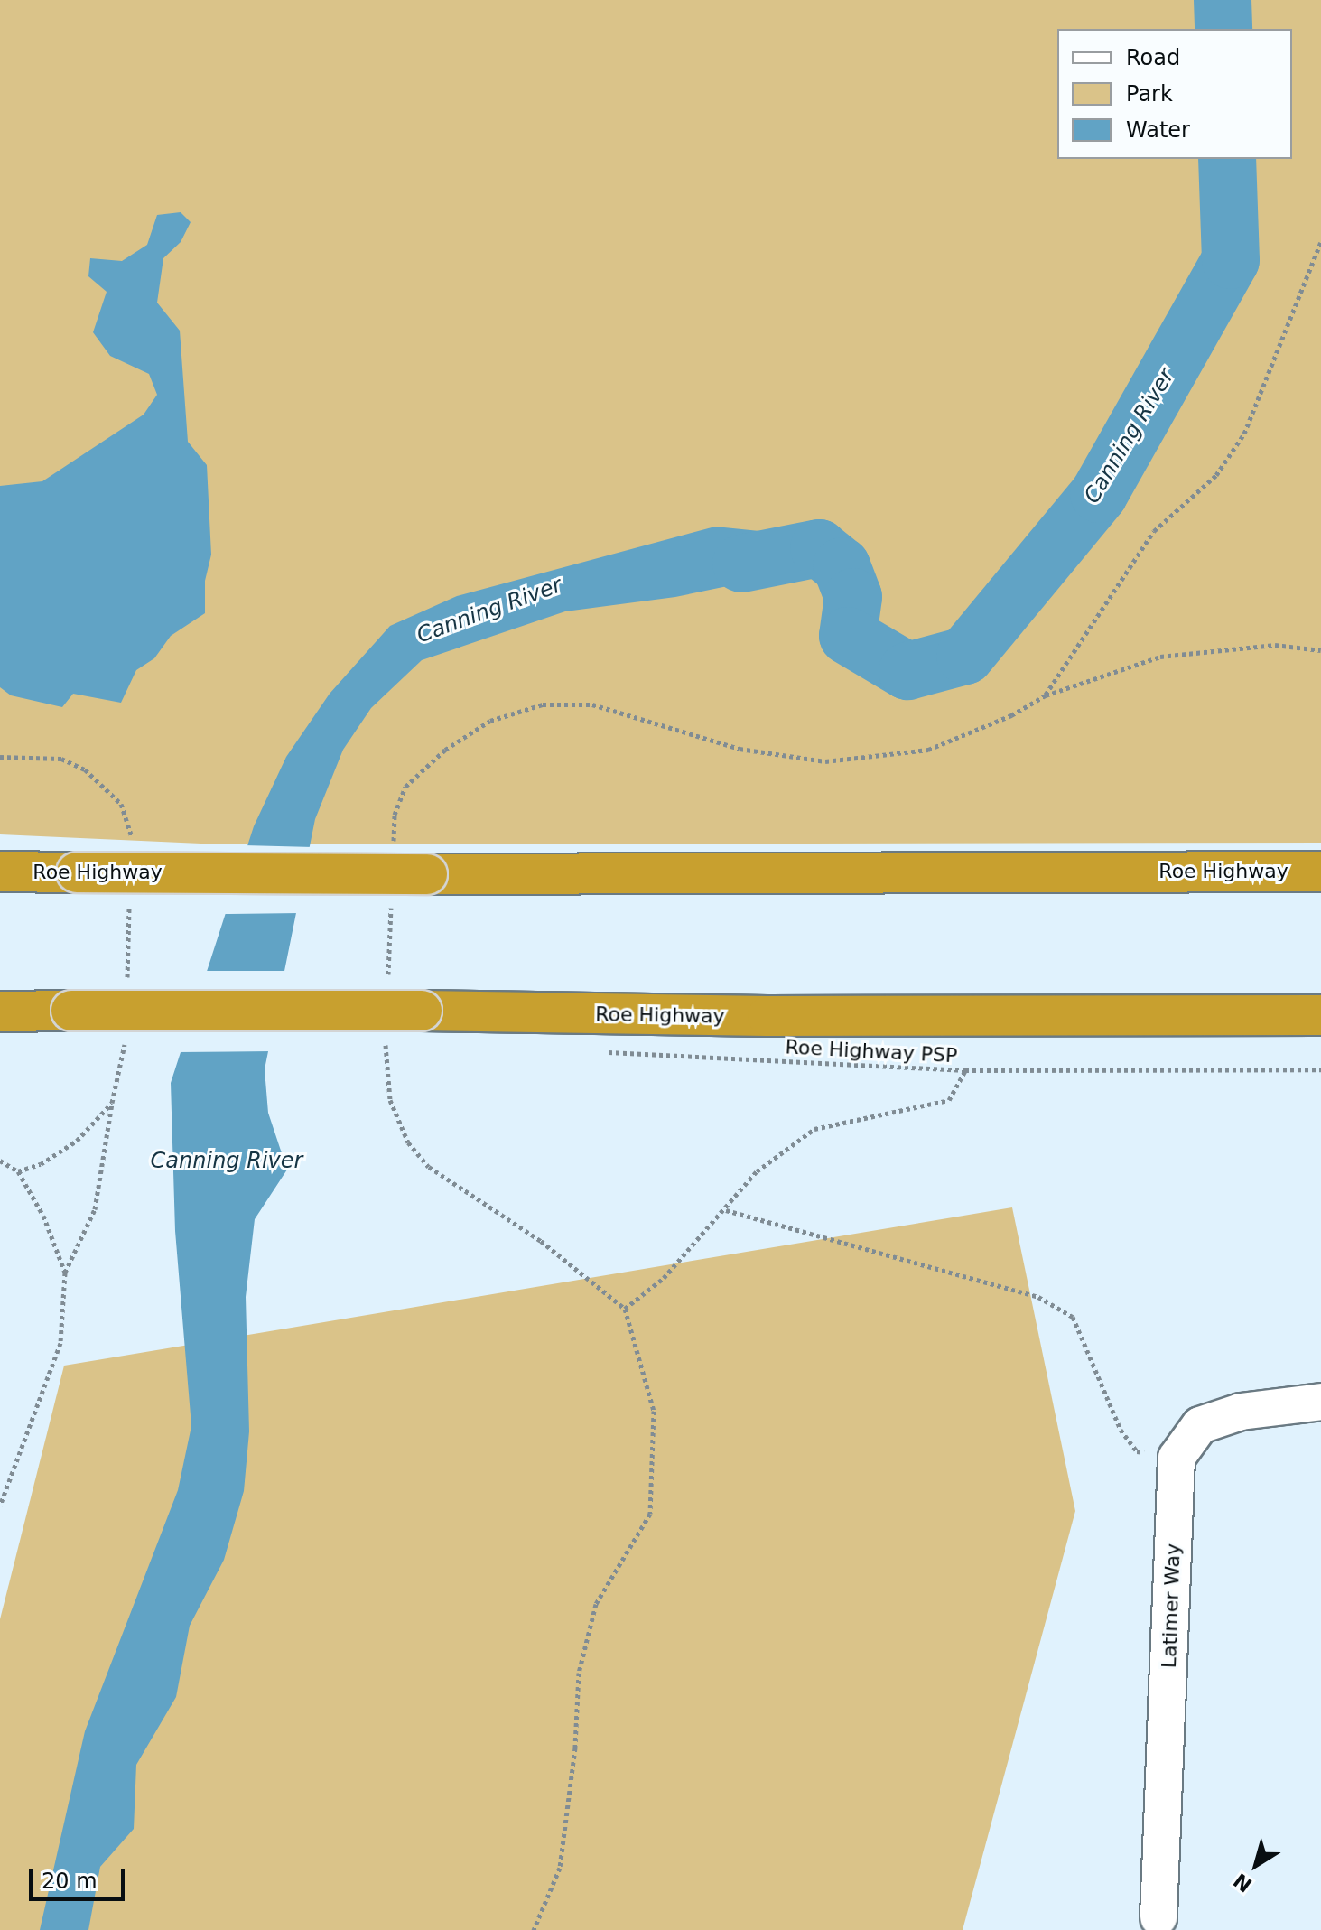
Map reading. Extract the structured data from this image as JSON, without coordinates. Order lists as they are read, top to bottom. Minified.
{"streets":{"highway":["Roe Highway"],"street":["Latimer Way"],"path":["Roe Highway PSP"]},"water":["Canning River"],"legend":["Road","Park","Water"],"scale_bar":"20 m","north":"bottom left"}
